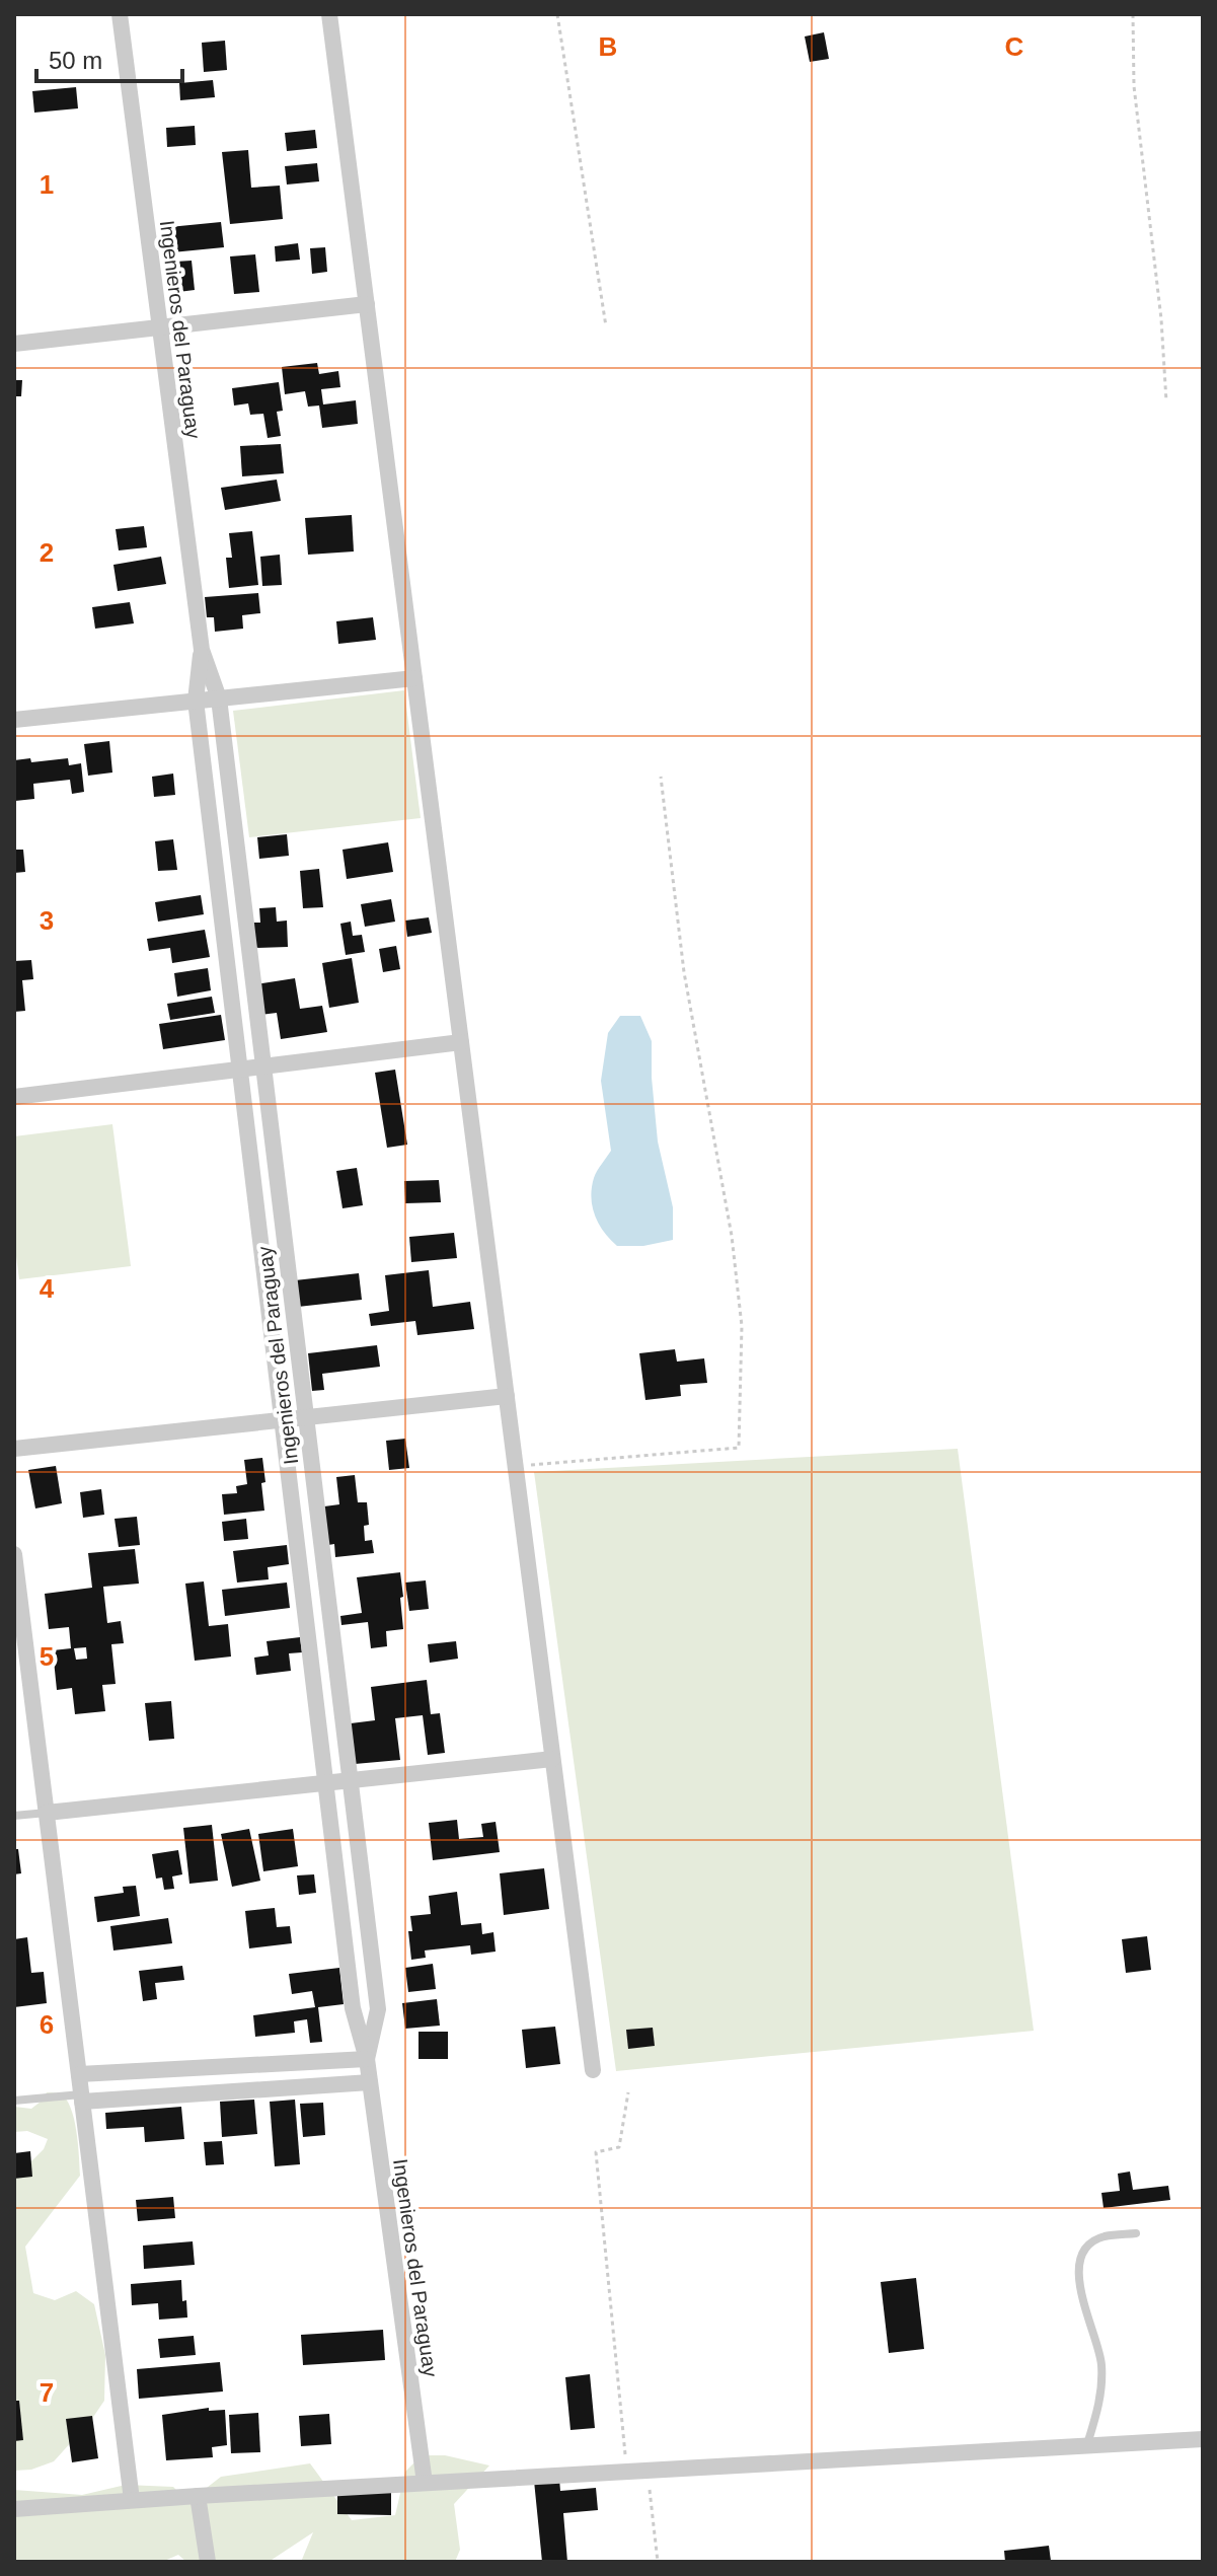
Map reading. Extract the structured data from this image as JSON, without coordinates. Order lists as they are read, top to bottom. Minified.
{"streets":{"street":["Ingenieros del Paraguay"]},"scale_bar":"50 m","grid":{"columns":["B","C"],"rows":["1","2","3","4","5","6","7"]}}
